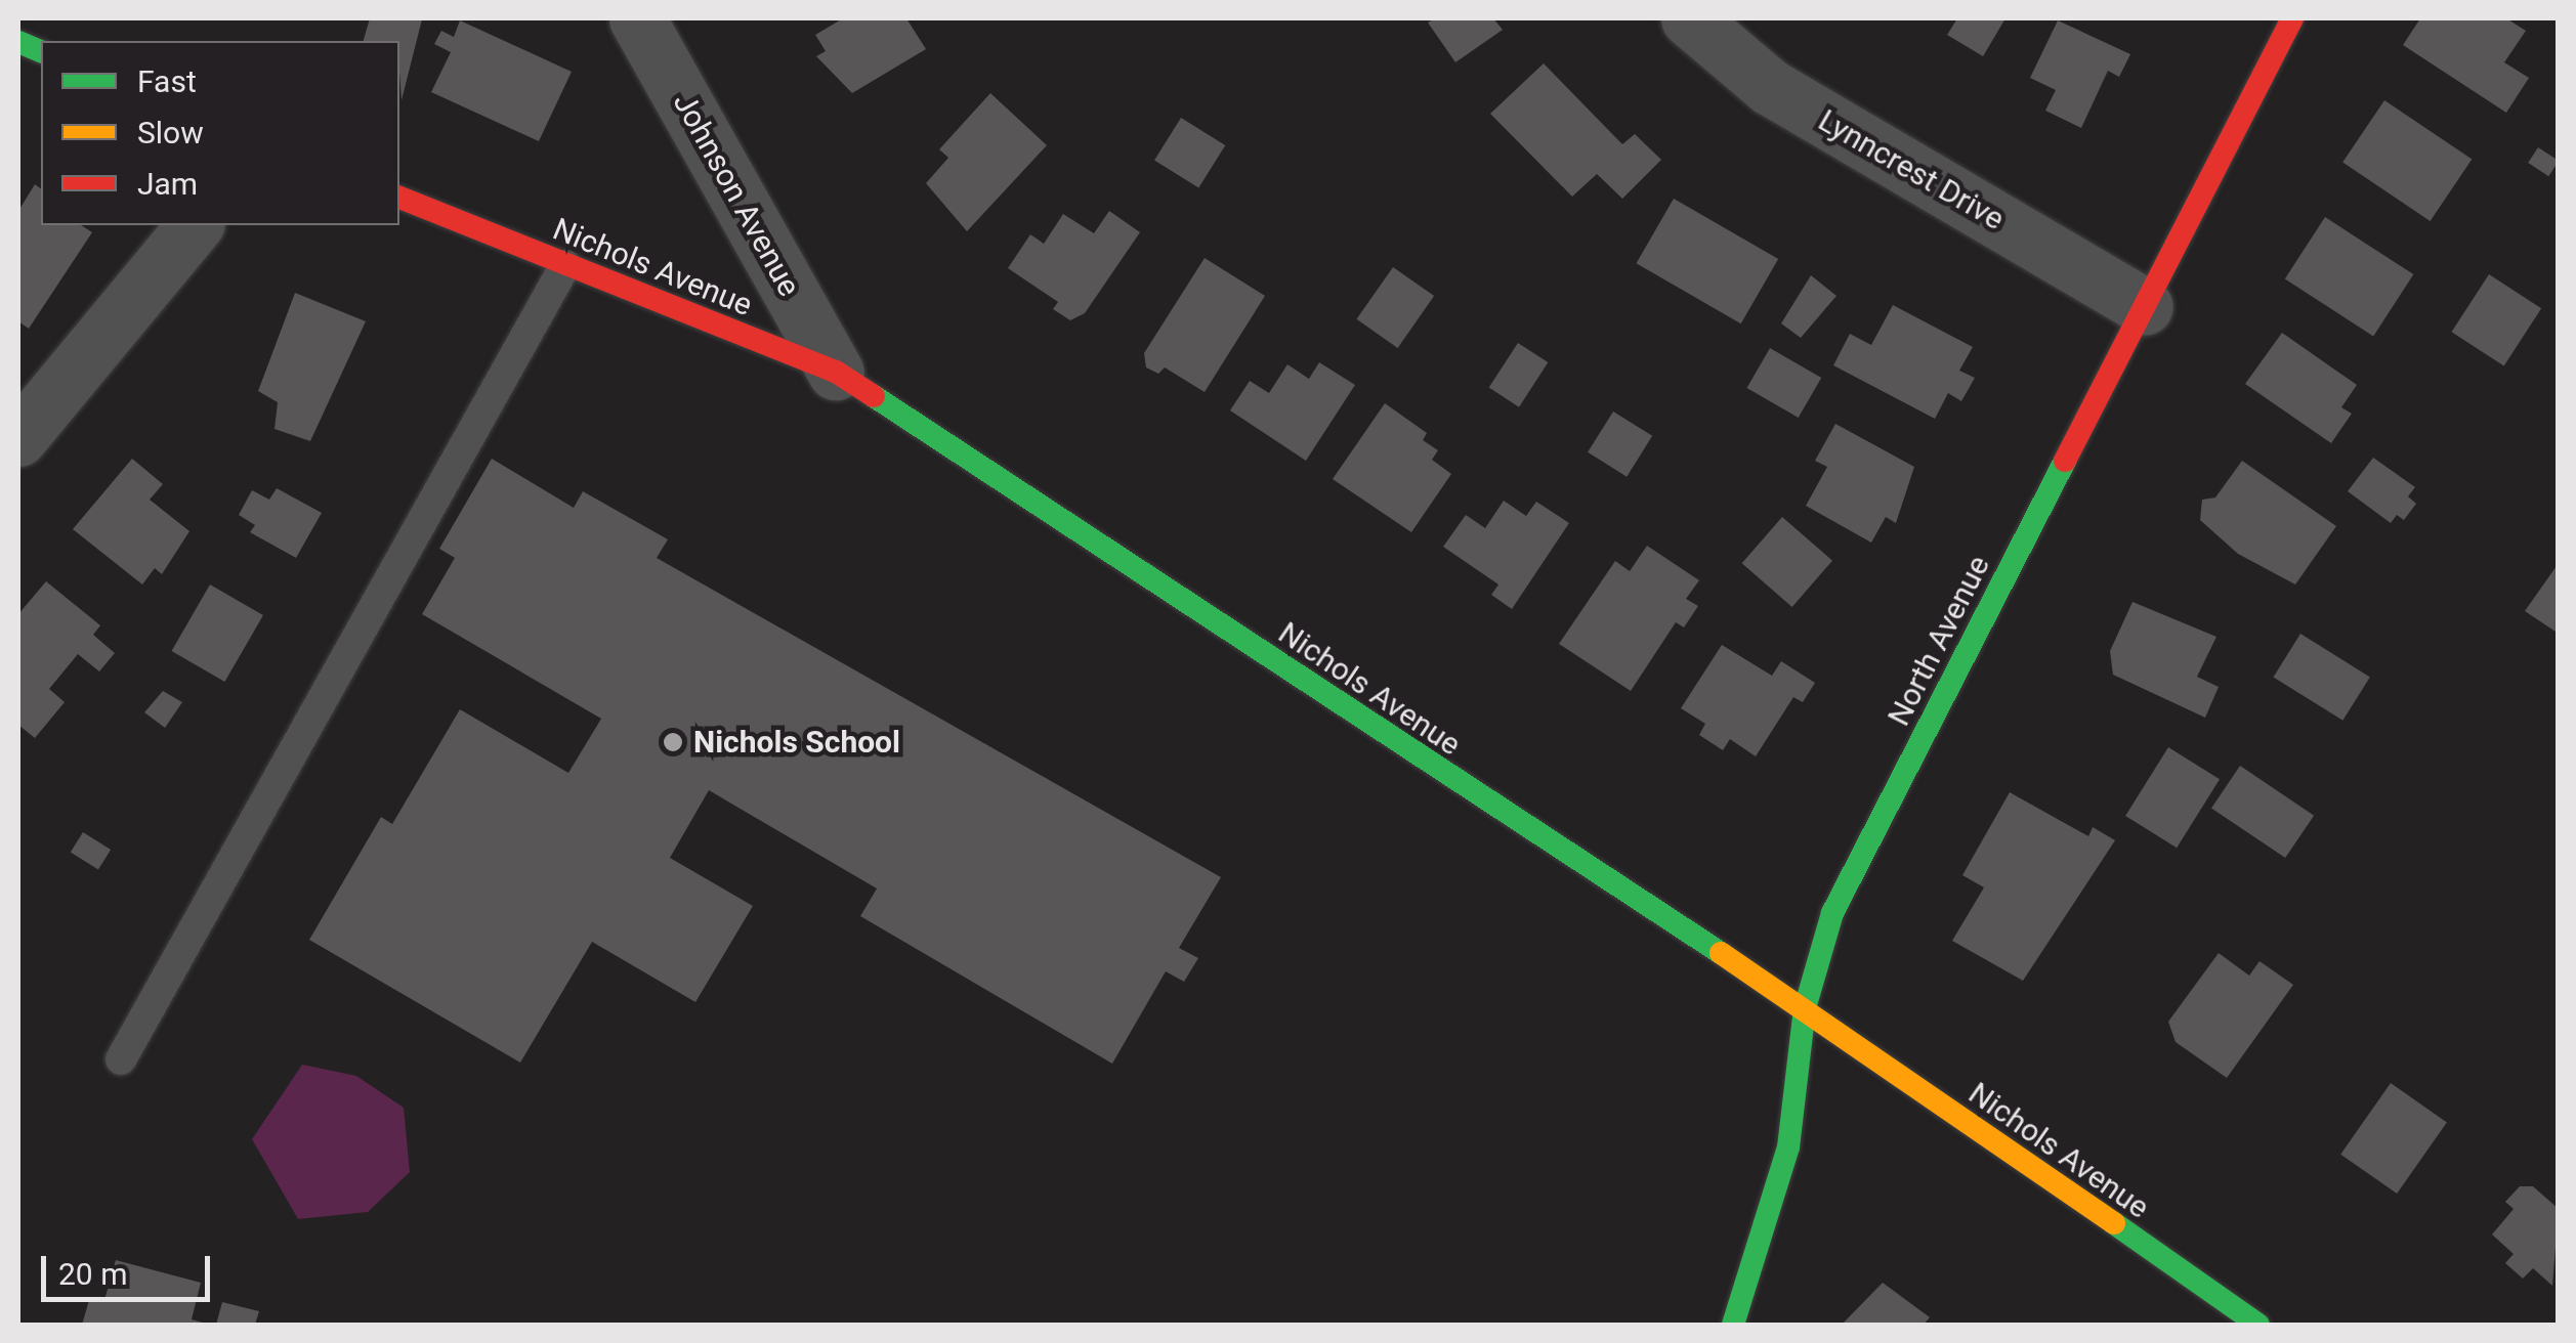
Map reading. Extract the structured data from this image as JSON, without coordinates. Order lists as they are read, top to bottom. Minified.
{"streets":{"main road":["Nichols Avenue","North Avenue"],"street":["Lynncrest Drive","Johnson Avenue"]},"crossings":[["Lynncrest Drive","North Avenue"],["Johnson Avenue","Nichols Avenue"],["Nichols Avenue","North Avenue"]],"places":["Nichols School"],"legend":["Fast","Slow","Jam"],"scale_bar":"20 m"}
